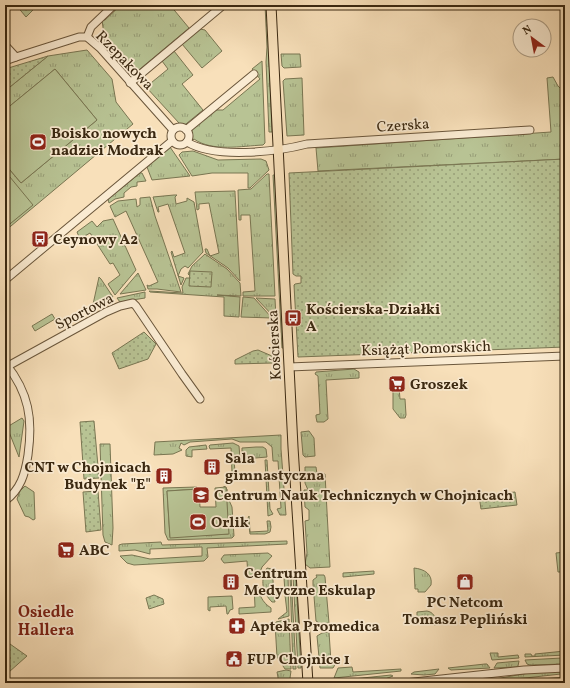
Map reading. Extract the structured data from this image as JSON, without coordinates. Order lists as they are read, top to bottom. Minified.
{"streets":{"main road":["Kościerska"],"street":["Rzepakowa","Czerska","Sportowa","Książąt Pomorskich"]},"crossings":[["Rzepakowa","Czerska"],["Czerska","Kościerska"],["Kościerska","Książąt Pomorskich"]],"districts":["Osiedle Hallera"],"places":{"sports":["Boisko nowych nadziei Modrak","Orlik"],"bus stop":["Ceynowy A2","Kościerska-Działki A"],"supermarket":["Groszek","ABC"],"building":["Sala gimnastyczna","CNT w Chojnicach Budynek \"E\"","Centrum Medyczne Eskulap"],"school or university":["Centrum Nauk Technicznych w Chojnicach"],"shop":["PC Netcom Tomasz Pepliński"],"pharmacy":["Apteka Promedica"],"public building":["FUP Chojnice 1"]},"north":"top left"}
